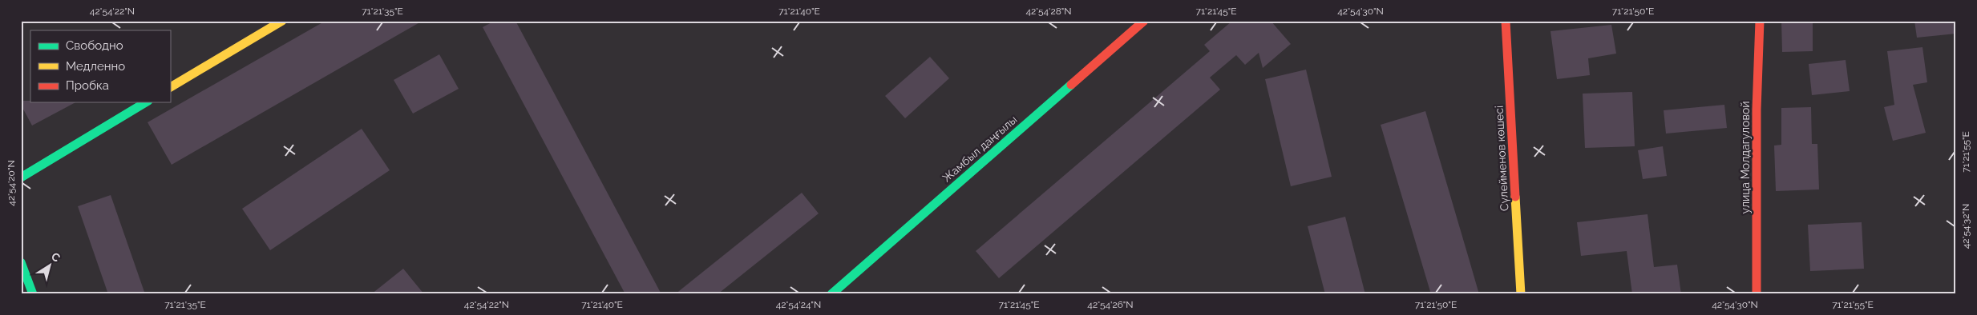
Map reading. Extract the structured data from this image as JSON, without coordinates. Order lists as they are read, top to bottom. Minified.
{"streets":{"main road":["Жамбыл даңғылы","улица Молдагуловой","Сүлейменов көшесі"]},"legend":["Свободно","Медленно","Пробка"],"north":"top right","coordinates":["42°54'22\"N","71°21'35\"E","71°21'40\"E","42°54'28\"N","71°21'45\"E","42°54'30\"N","71°21'50\"E","71°21'55\"E","42°54'20\"N","42°54'32\"N","42°54'24\"N","42°54'26\"N"]}
